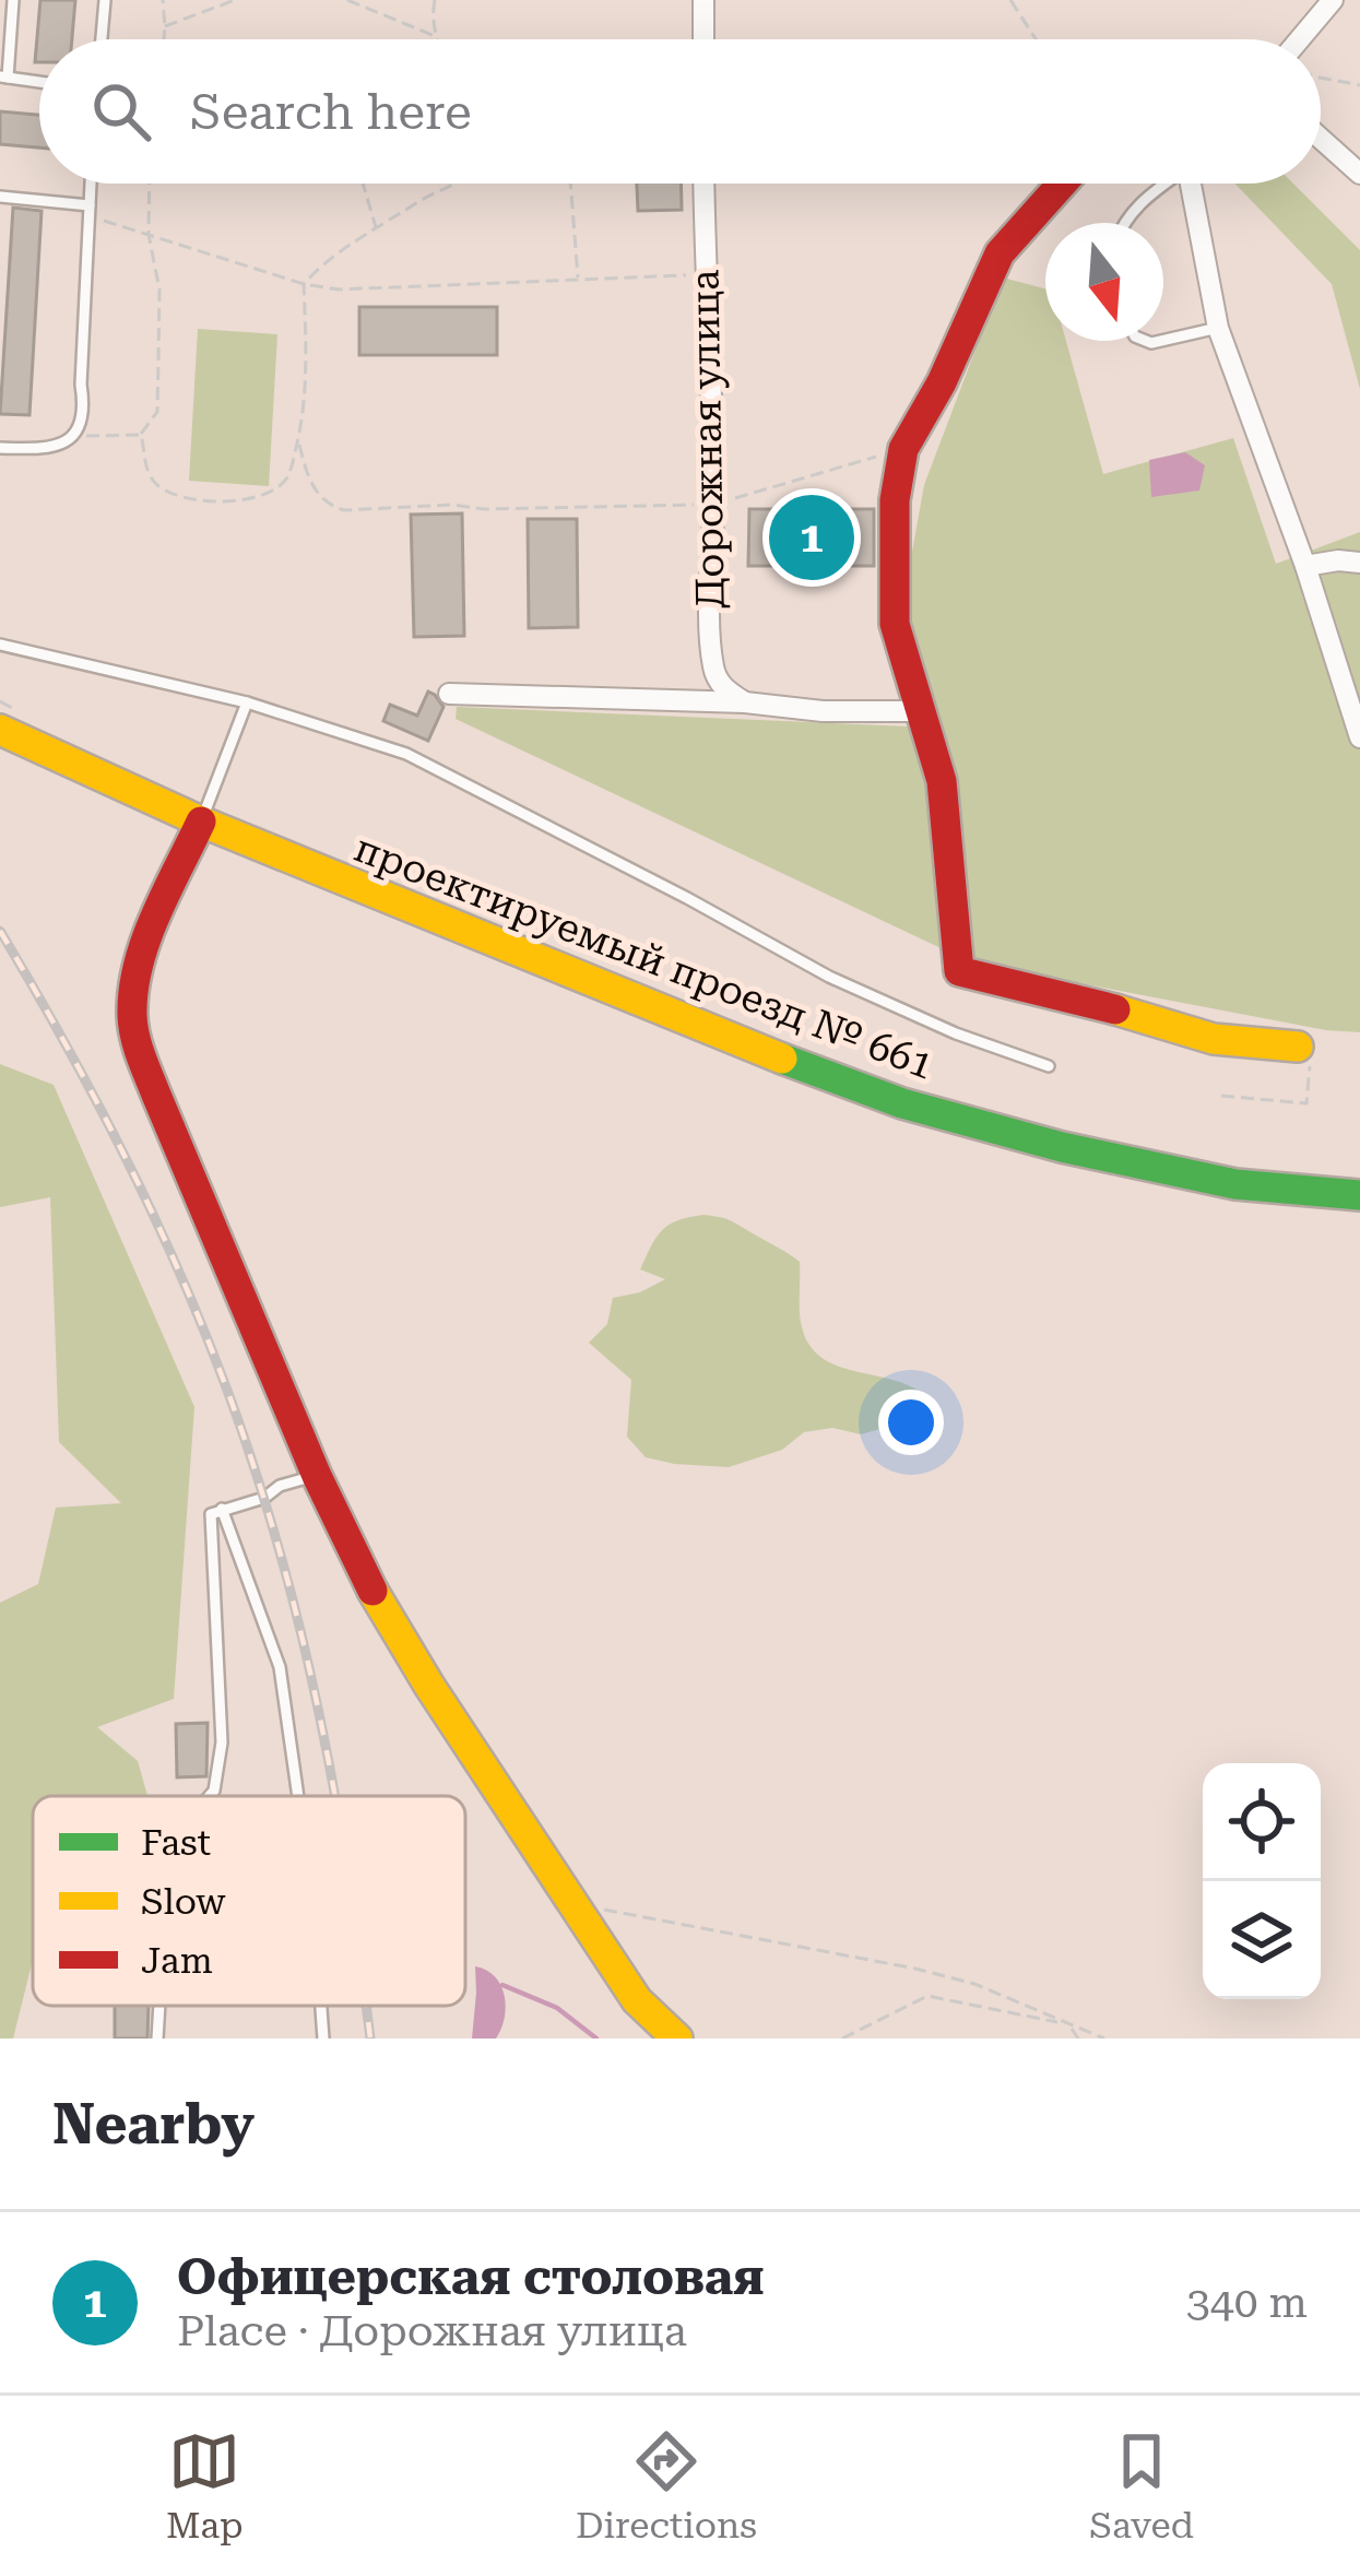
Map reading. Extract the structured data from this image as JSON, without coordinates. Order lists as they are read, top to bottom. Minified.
{"streets":{"street":["Дорожная улица","проектируемый проезд № 661"]},"legend":["Fast","Slow","Jam"],"north":"bottom","page":{"search":"Search here","pins":"1","heading":"Nearby","list":[{"mark":"1","name":"Офицерская столовая","note":"Place · Дорожная улица","value":"340 m"}],"nav":["Map","Directions","Saved"]}}
